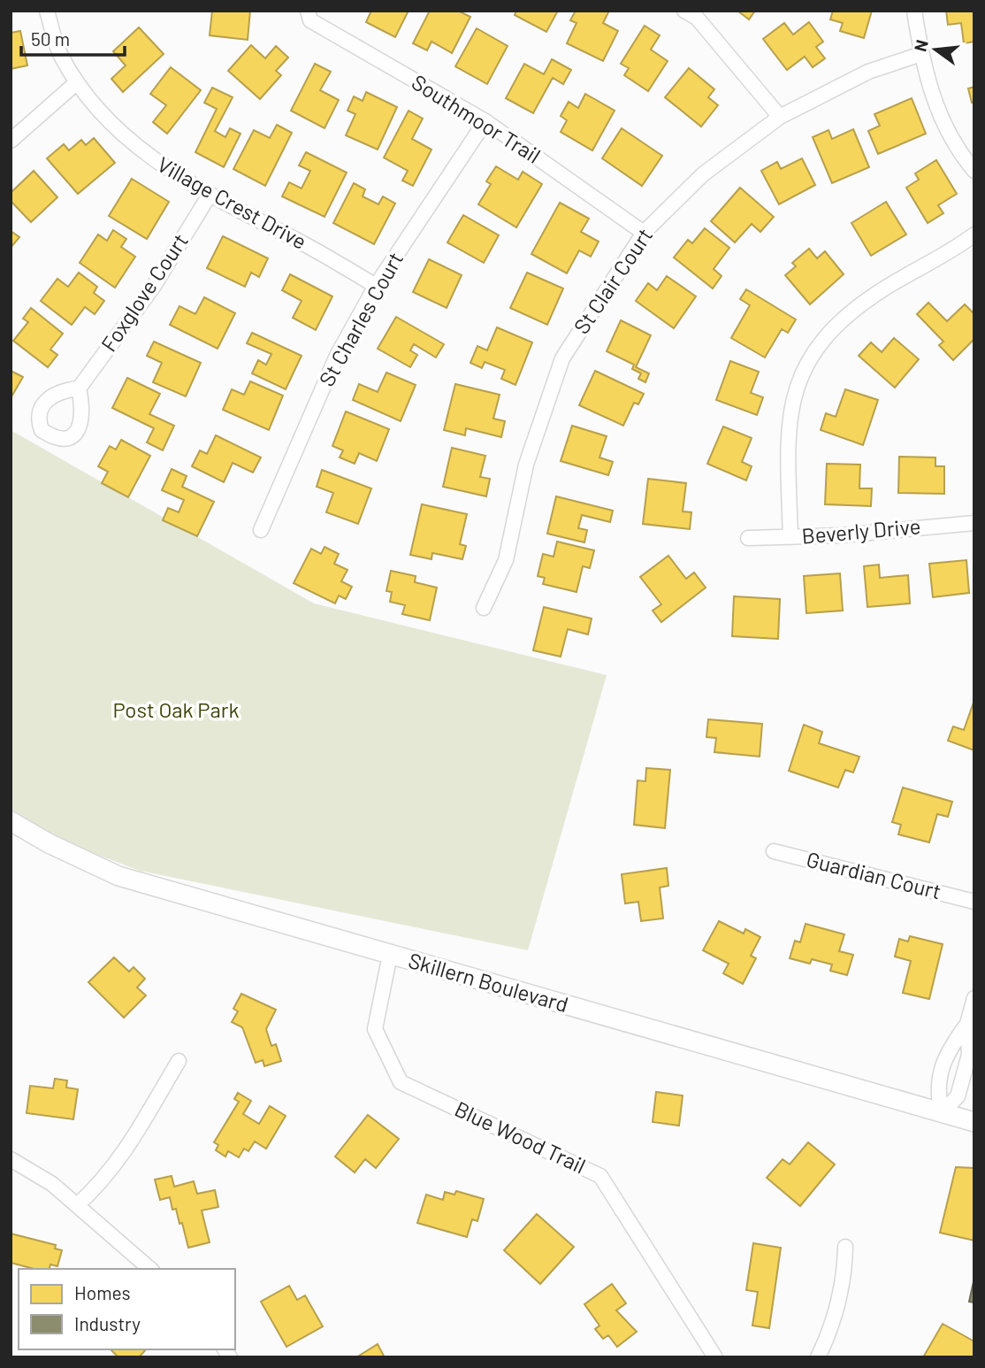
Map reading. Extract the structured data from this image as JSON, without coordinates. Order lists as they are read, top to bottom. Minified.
{"streets":{"street":["Southmoor Trail","Village Crest Drive","St Clair Court","Foxglove Court","St Charles Court","Beverly Drive","Guardian Court","Skillern Boulevard","Blue Wood Trail"]},"crossings":[["Southmoor Trail","St Clair Court"],["Southmoor Trail","St Charles Court"],["Village Crest Drive","Foxglove Court"],["Village Crest Drive","St Charles Court"],["Skillern Boulevard","Blue Wood Trail"]],"parks":["Post Oak Park"],"legend":["Homes","Industry"],"scale_bar":"50 m","north":"left"}
